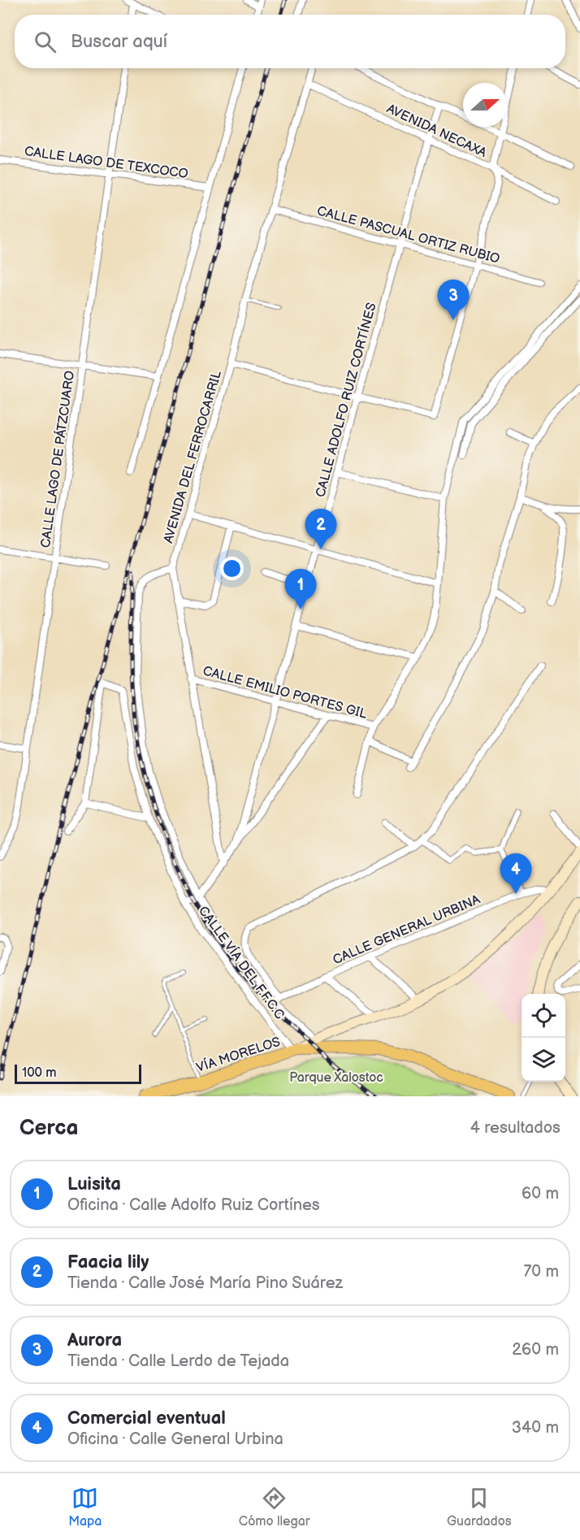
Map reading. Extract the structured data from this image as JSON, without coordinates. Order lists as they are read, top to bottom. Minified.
{"streets":{"main road":["VÍA MORELOS"],"street":["AVENIDA NECAXA","CALLE LAGO DE TEXCOCO","CALLE PASCUAL ORTIZ RUBIO","CALLE ADOLFO RUIZ CORTÍNES","AVENIDA DEL FERROCARRIL","CALLE LAGO DE PÁTZCUARO","CALLE EMILIO PORTES GIL","CALLE GENERAL URBINA","CALLE VÍA DEL F.F.C.C"]},"crossings":[["AVENIDA NECAXA","CALLE ADOLFO RUIZ CORTÍNES"],["AVENIDA NECAXA","AVENIDA DEL FERROCARRIL"],["CALLE LAGO DE TEXCOCO","CALLE LAGO DE PÁTZCUARO"],["CALLE PASCUAL ORTIZ RUBIO","CALLE ADOLFO RUIZ CORTÍNES"],["CALLE PASCUAL ORTIZ RUBIO","AVENIDA DEL FERROCARRIL"],["CALLE ADOLFO RUIZ CORTÍNES","CALLE EMILIO PORTES GIL"],["AVENIDA DEL FERROCARRIL","CALLE EMILIO PORTES GIL"],["AVENIDA DEL FERROCARRIL","CALLE VÍA DEL F.F.C.C"],["CALLE GENERAL URBINA","CALLE VÍA DEL F.F.C.C"],["CALLE VÍA DEL F.F.C.C","VÍA MORELOS"]],"parks":["Parque Xalostoc"],"scale_bar":"100 m","north":"right","page":{"search":"Buscar aquí","pins":["3","2","1","4"],"scale":"100 m","heading":["Cerca","4 resultados"],"list":[{"mark":"1","name":"Luisita","note":"Oficina · Calle Adolfo Ruiz Cortínes","value":"60 m"},{"mark":"2","name":"Faacia lily","note":"Tienda · Calle José María Pino Suárez","value":"70 m"},{"mark":"3","name":"Aurora","note":"Tienda · Calle Lerdo de Tejada","value":"260 m"},{"mark":"4","name":"Comercial eventual","note":"Oficina · Calle General Urbina","value":"340 m"}],"nav":["Mapa","Cómo llegar","Guardados"]}}
